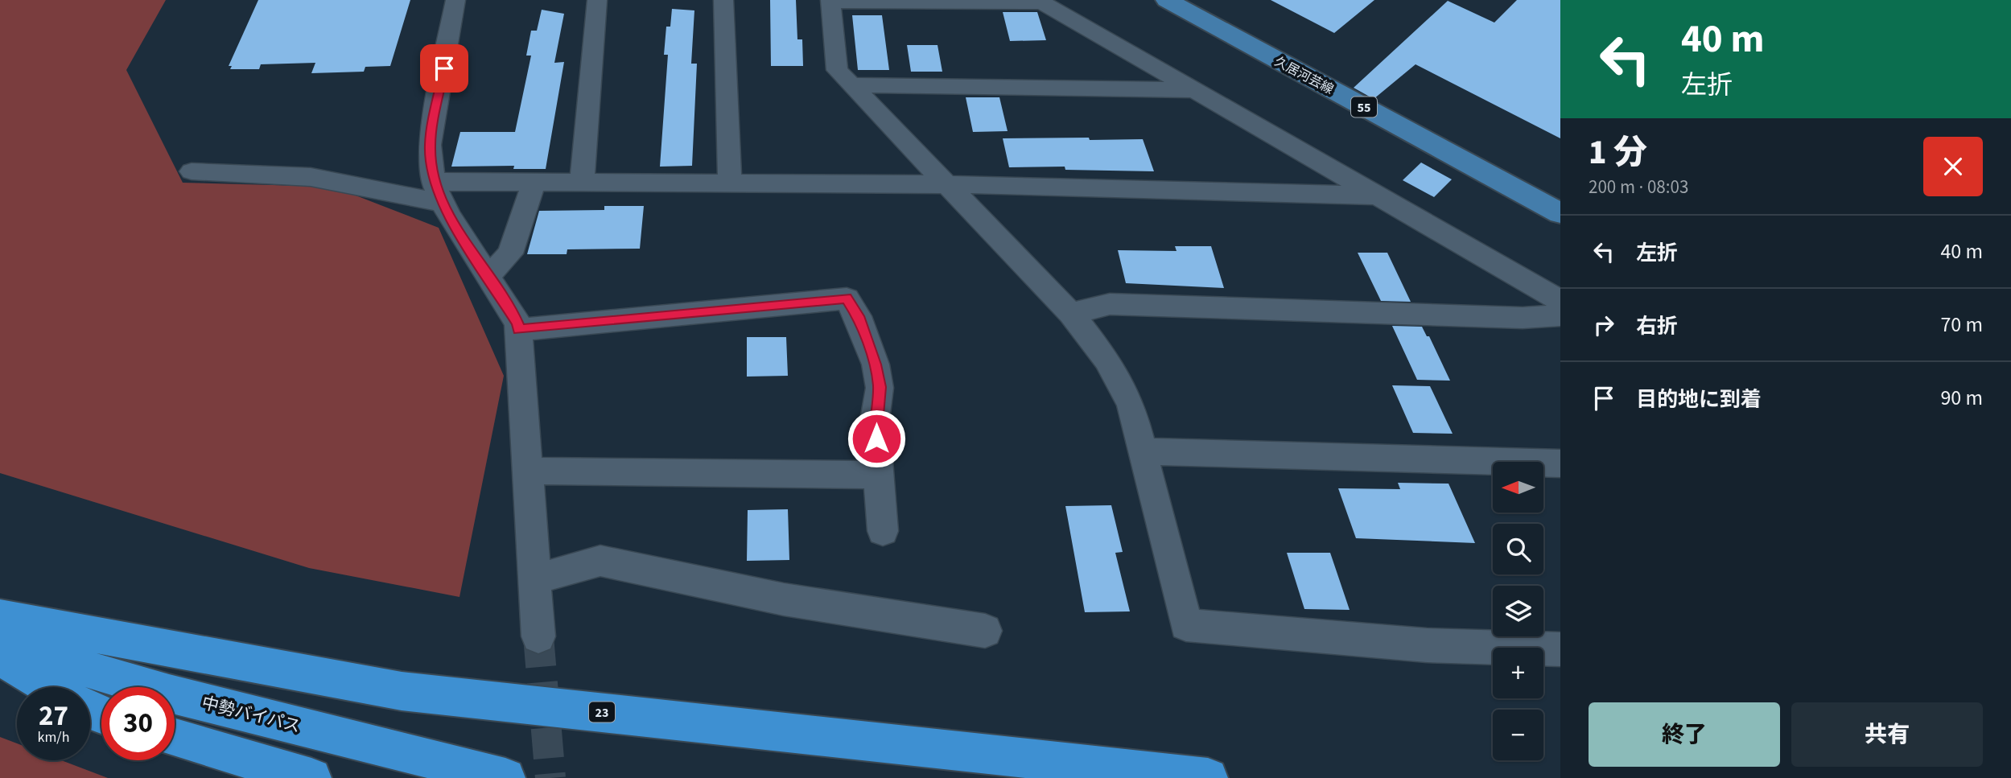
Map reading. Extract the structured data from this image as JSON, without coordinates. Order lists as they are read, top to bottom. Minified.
{"streets":{"highway":["23","中勢バイパス"],"main road":["久居河芸線","55"]},"north":"left","page":{"turn":["40 m","左折"],"heading":["1 分","200 m · 08:03"],"list":[{"name":"左折","value":"40 m"},{"name":"右折","value":"70 m"},{"name":"目的地に到着","value":"90 m"}],"map_buttons":["+","−"],"speed":"27 km/h","limit":"30","buttons":["終了","共有"]}}
